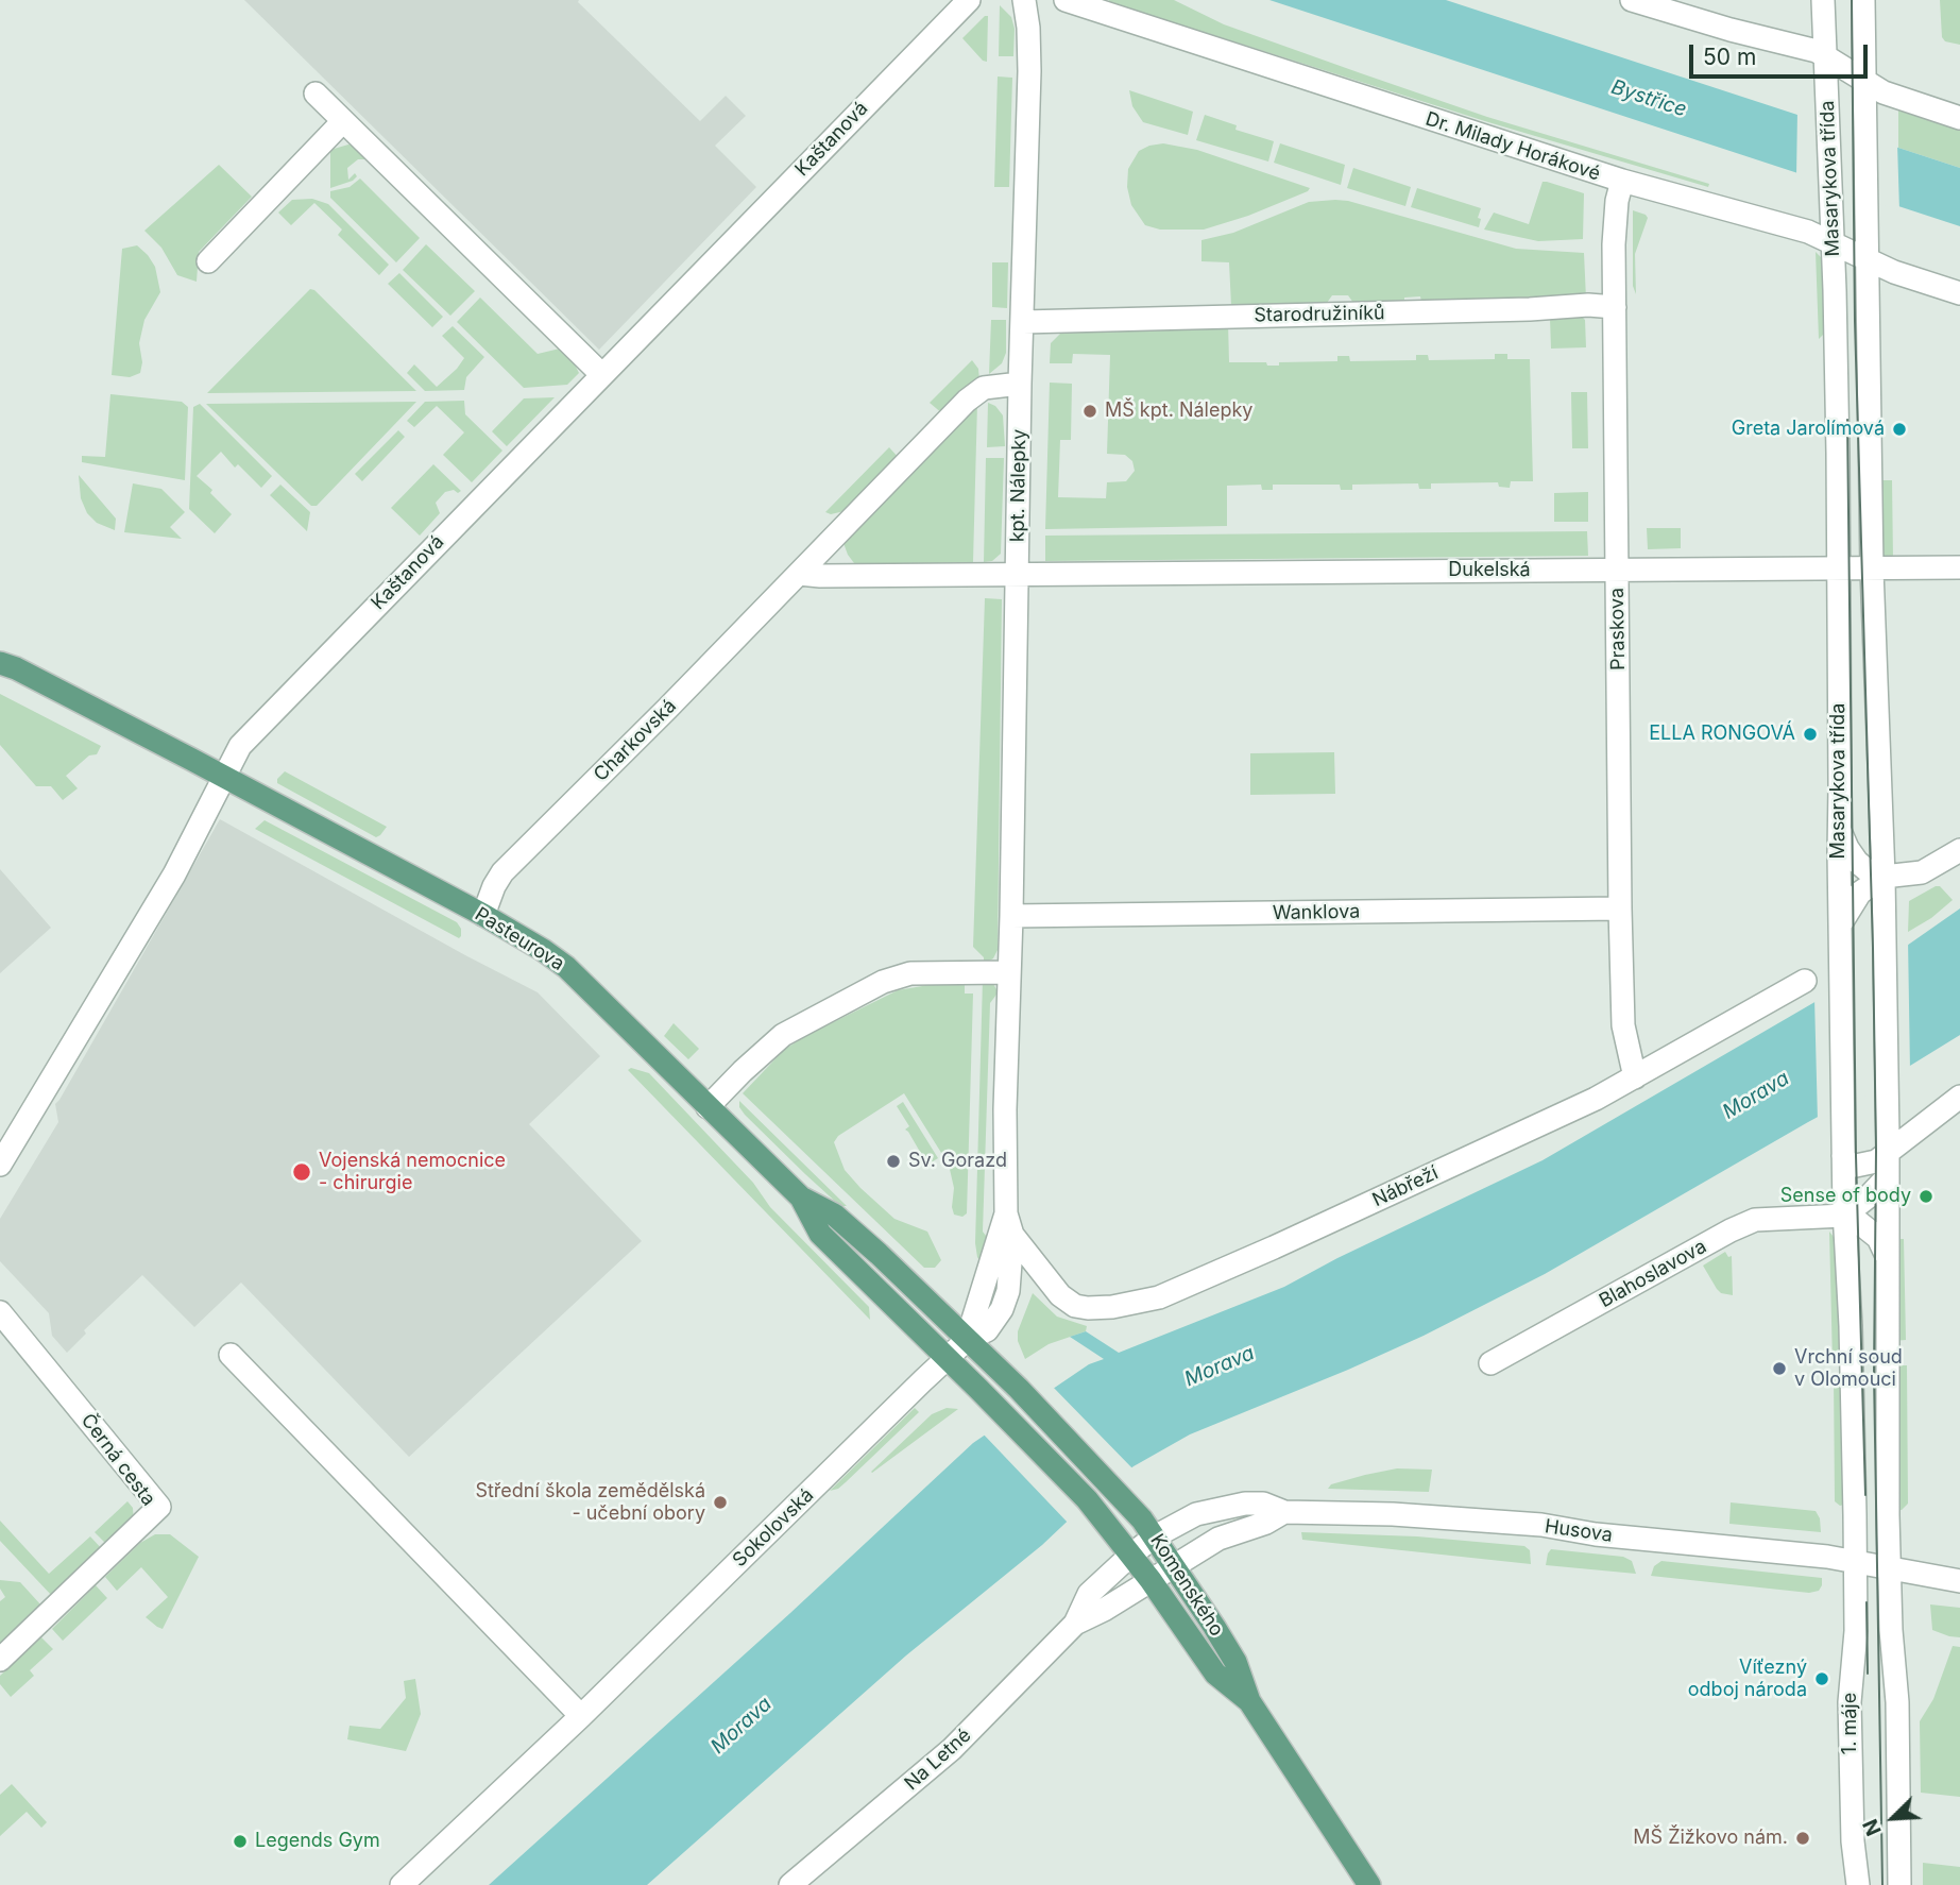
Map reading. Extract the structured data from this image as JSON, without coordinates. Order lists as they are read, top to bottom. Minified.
{"streets":{"main road":["Pasteurova","Komenského"],"street":["Kaštanová","Dr. Milady Horákové","Masarykova třída","Starodružiníků","kpt. Nálepky","Dukelská","Praskova","Charkovská","Wanklova","Nábřeží","Blahoslavova","Černá cesta","Sokolovská","Husova","1. máje","Na Letné"]},"crossings":[["Kaštanová","Pasteurova"],["Dr. Milady Horákové","Masarykova třída"],["Dr. Milady Horákové","Praskova"],["Masarykova třída","Dukelská"],["Masarykova třída","Blahoslavova"],["Masarykova třída","Husova"],["Masarykova třída","1. máje"],["Starodružiníků","kpt. Nálepky"],["Starodružiníků","Praskova"],["kpt. Nálepky","Dukelská"],["kpt. Nálepky","Charkovská"],["kpt. Nálepky","Wanklova"],["Dukelská","Praskova"],["Praskova","Wanklova"],["Praskova","Nábřeží"],["Charkovská","Pasteurova"],["Pasteurova","Komenského"],["Nábřeží","Sokolovská"],["Sokolovská","Komenského"],["Husova","Komenského"],["Husova","1. máje"],["Husova","Na Letné"],["Komenského","Na Letné"]],"water":["Bystřice","Morava"],"places":["MŠ kpt. Nálepky","Greta Jarolímová","ELLA RONGOVÁ","Sv. Gorazd","Vojenská nemocnice - chirurgie","Sense of body","Vrchní soud v Olomouci","Střední škola zemědělská - učební obory","Víťezný odboj národa","MŠ Žižkovo nám.","Legends Gym"],"scale_bar":"50 m","north":"bottom left"}
